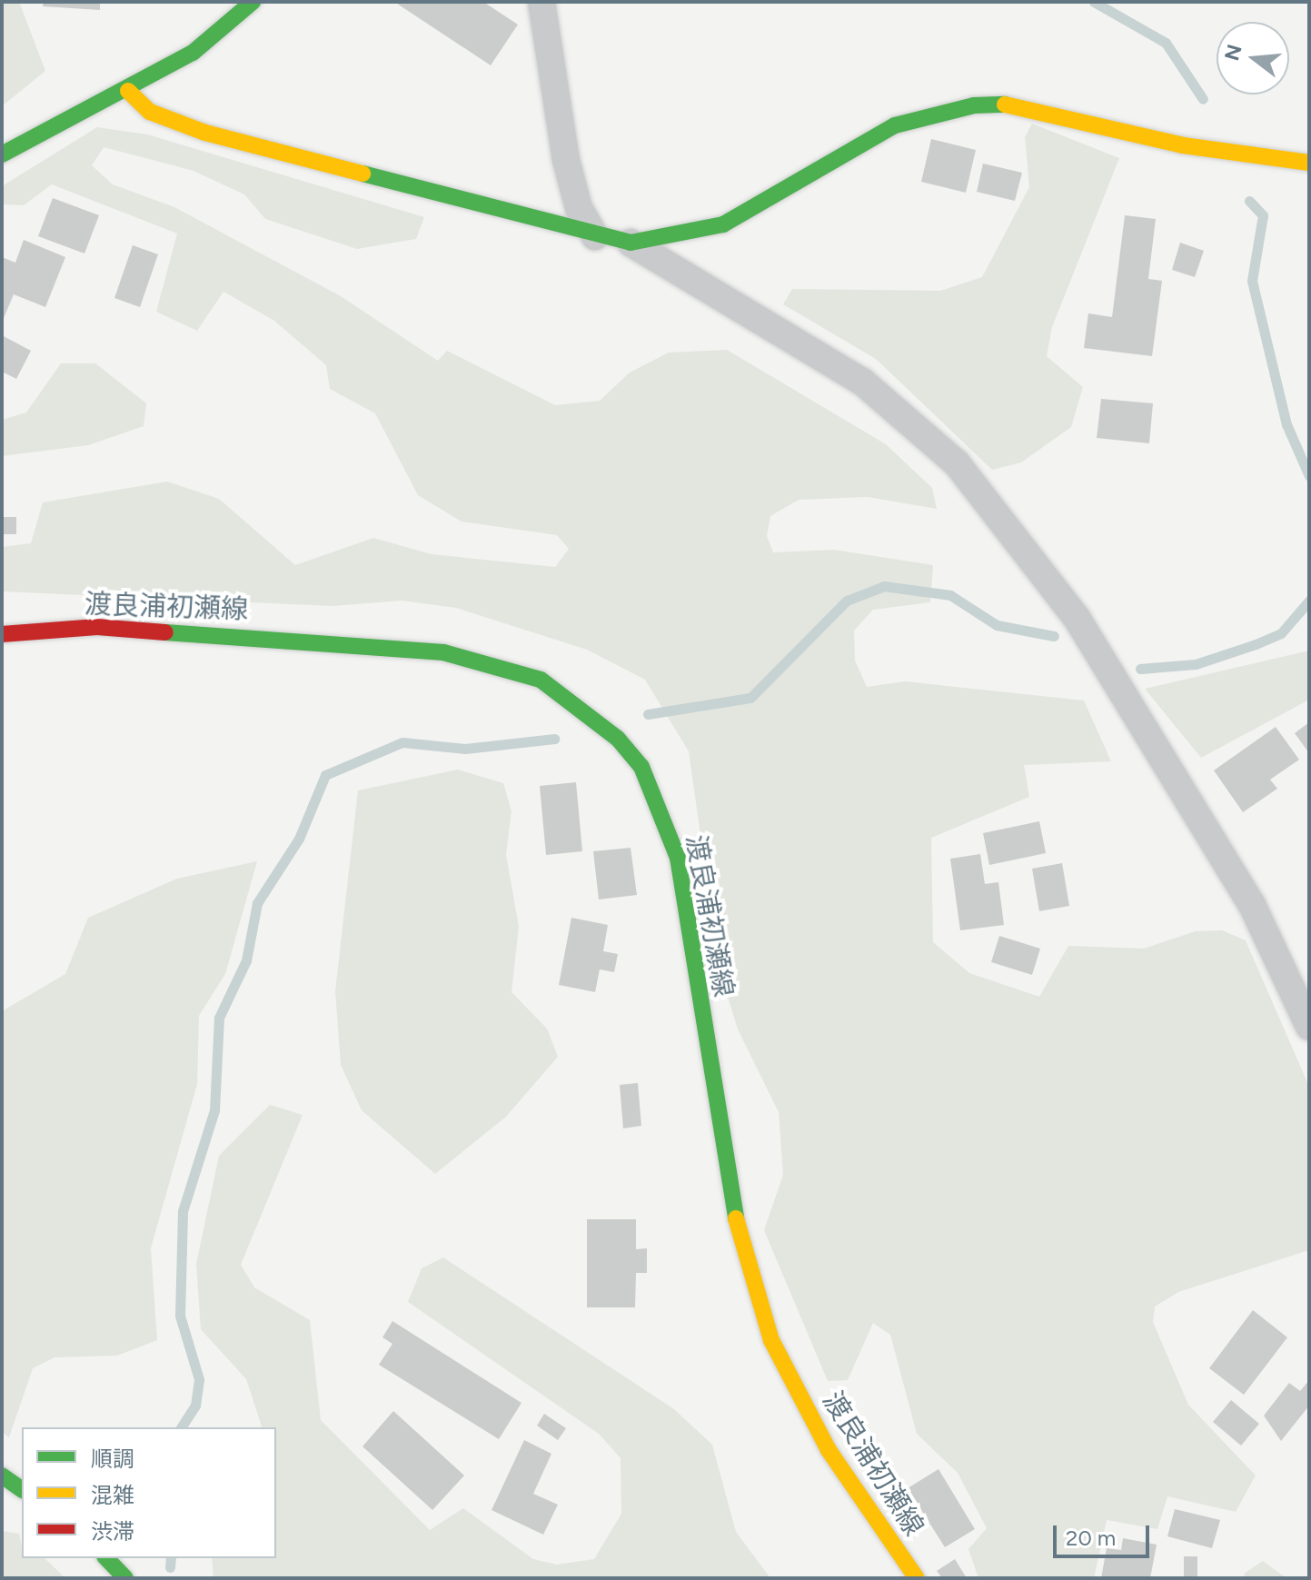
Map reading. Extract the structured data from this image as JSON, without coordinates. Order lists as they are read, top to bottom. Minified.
{"streets":{"street":["渡良浦初瀬線"]},"legend":["順調","混雑","渋滞"],"scale_bar":"20 m","north":"left"}
